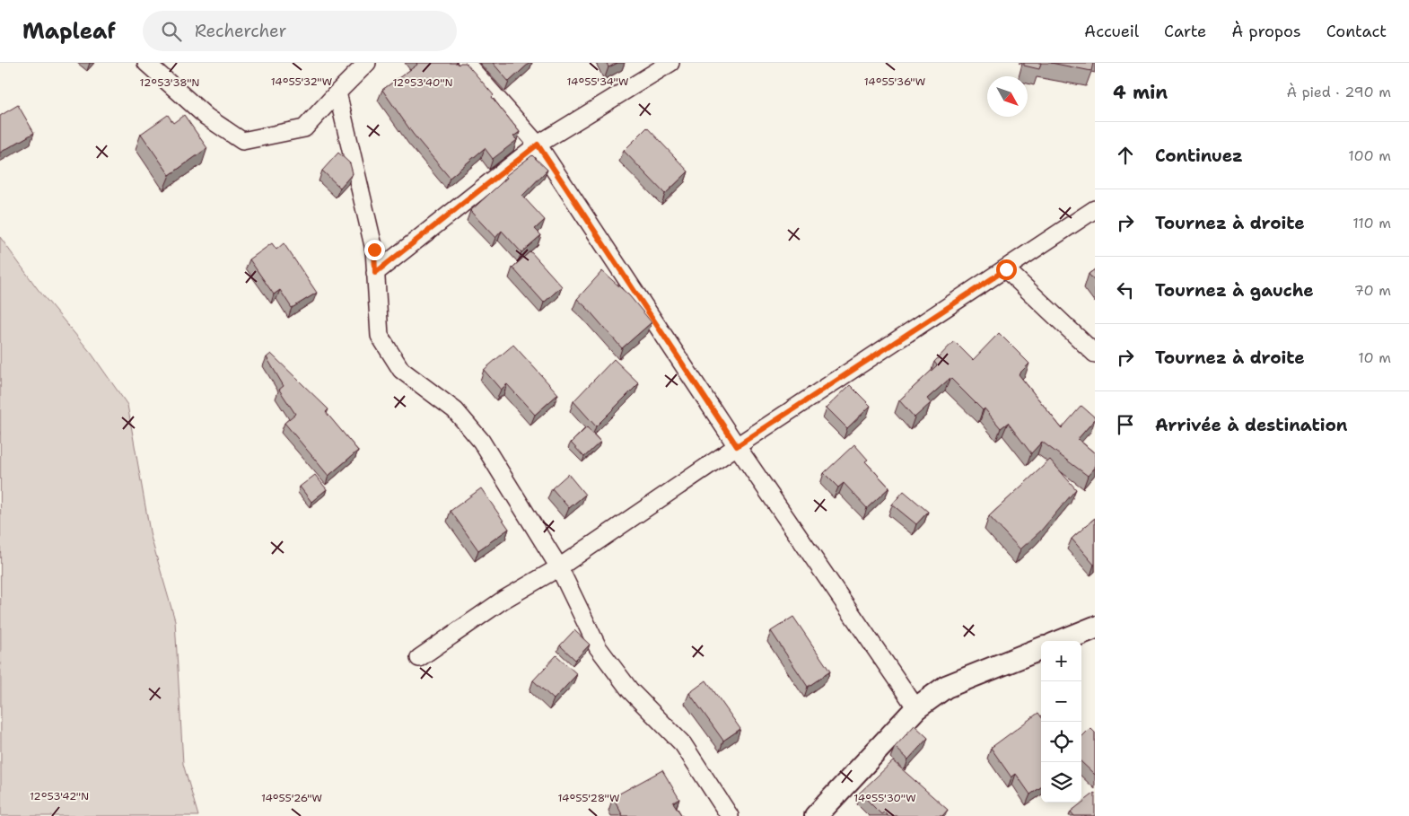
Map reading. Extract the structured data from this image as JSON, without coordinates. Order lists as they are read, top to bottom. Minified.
{"north":"bottom right","page":{"header":"Mapleaf","search":"Rechercher","nav":["Accueil","Carte","À propos","Contact"],"heading":["4 min","À pied · 290 m"],"list":[["Continuez","100 m"],["Tournez à droite","110 m"],["Tournez à gauche","70 m"],["Tournez à droite","10 m"],"Arrivée à destination"],"map_buttons":["+","−"]},"coordinates":["14°55'32\"W","14°55'34\"W","14°55'36\"W","12°53'38\"N","12°53'40\"N","12°53'42\"N","14°55'26\"W","14°55'28\"W","14°55'30\"W"]}
